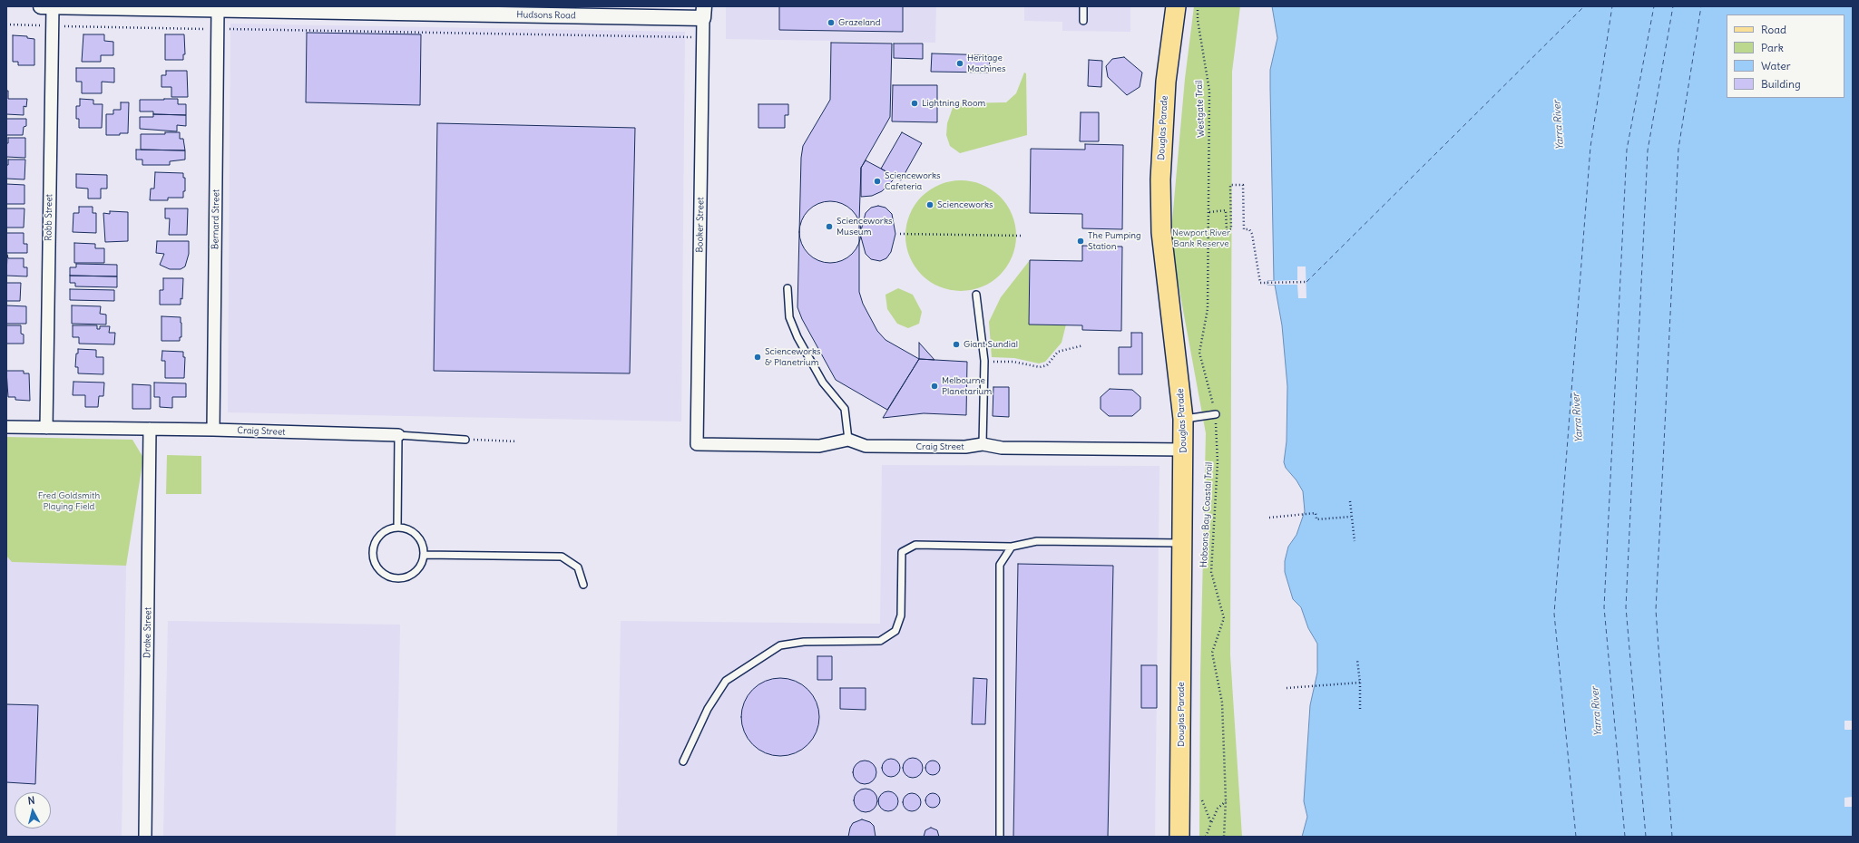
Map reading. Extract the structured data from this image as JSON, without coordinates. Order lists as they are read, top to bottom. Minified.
{"streets":{"main road":["Douglas Parade"],"street":["Hudsons Road","Robb Street","Bernard Street","Booker Street","Craig Street","Drake Street"],"path":["Westgate Trail","Hobsons Bay Coastal Trail"]},"crossings":[["Hudsons Road","Robb Street"],["Hudsons Road","Bernard Street"],["Hudsons Road","Booker Street"],["Westgate Trail","Hobsons Bay Coastal Trail"],["Douglas Parade","Craig Street"],["Robb Street","Craig Street"],["Bernard Street","Craig Street"],["Booker Street","Craig Street"],["Craig Street","Drake Street"]],"water":["Yarra River"],"parks":["Newport River Bank Reserve","Fred Goldsmith Playing Field"],"places":["Grazeland","Heritage Machines","Lightning Room","Scienceworks Cafeteria","Scienceworks","Scienceworks Museum","The Pumping Station","Giant Sundial","Scienceworks & Planetrium","Melbourne Planetarium"],"legend":["Road","Park","Water","Building"],"north":"top"}
